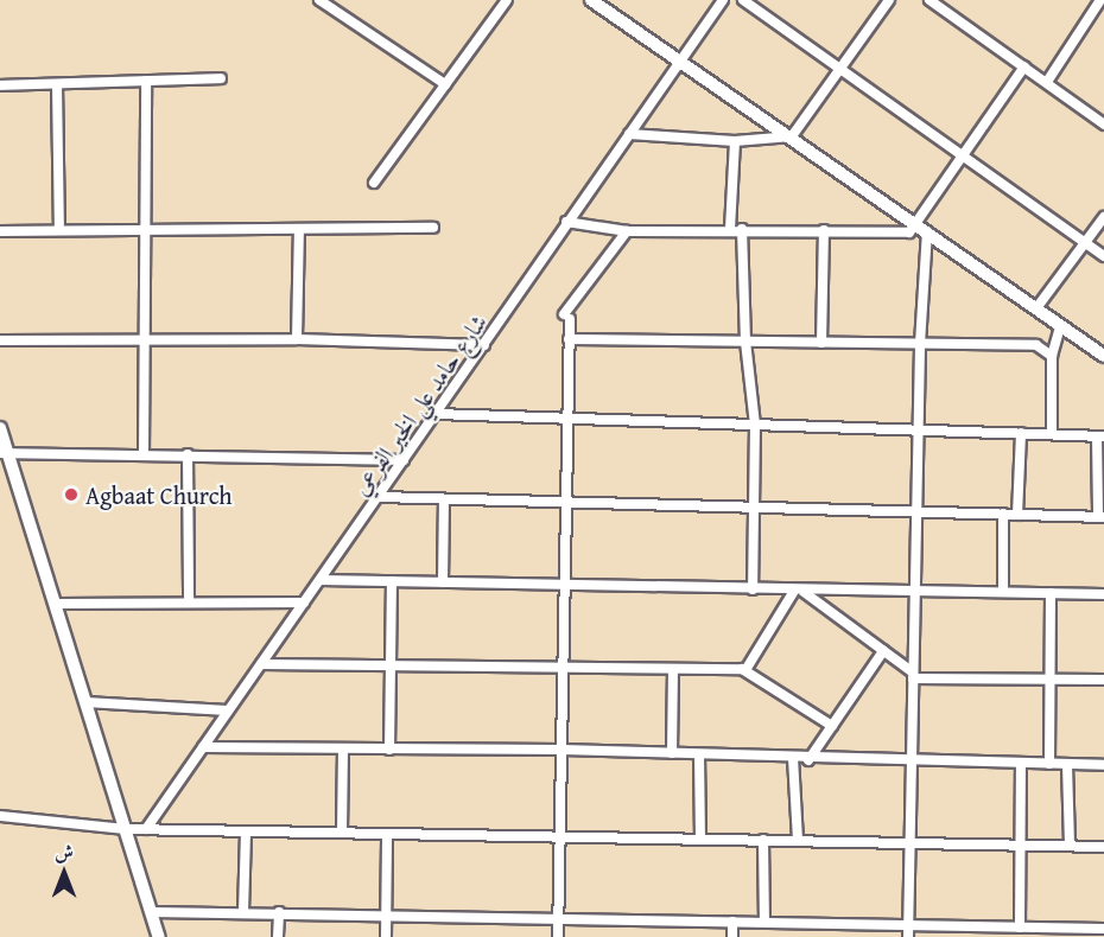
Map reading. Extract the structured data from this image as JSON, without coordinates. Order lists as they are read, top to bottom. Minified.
{"streets":{"street":["شارع حامد علي الخير الفرعي"]},"places":["Agbaat Church"],"north":"top"}
